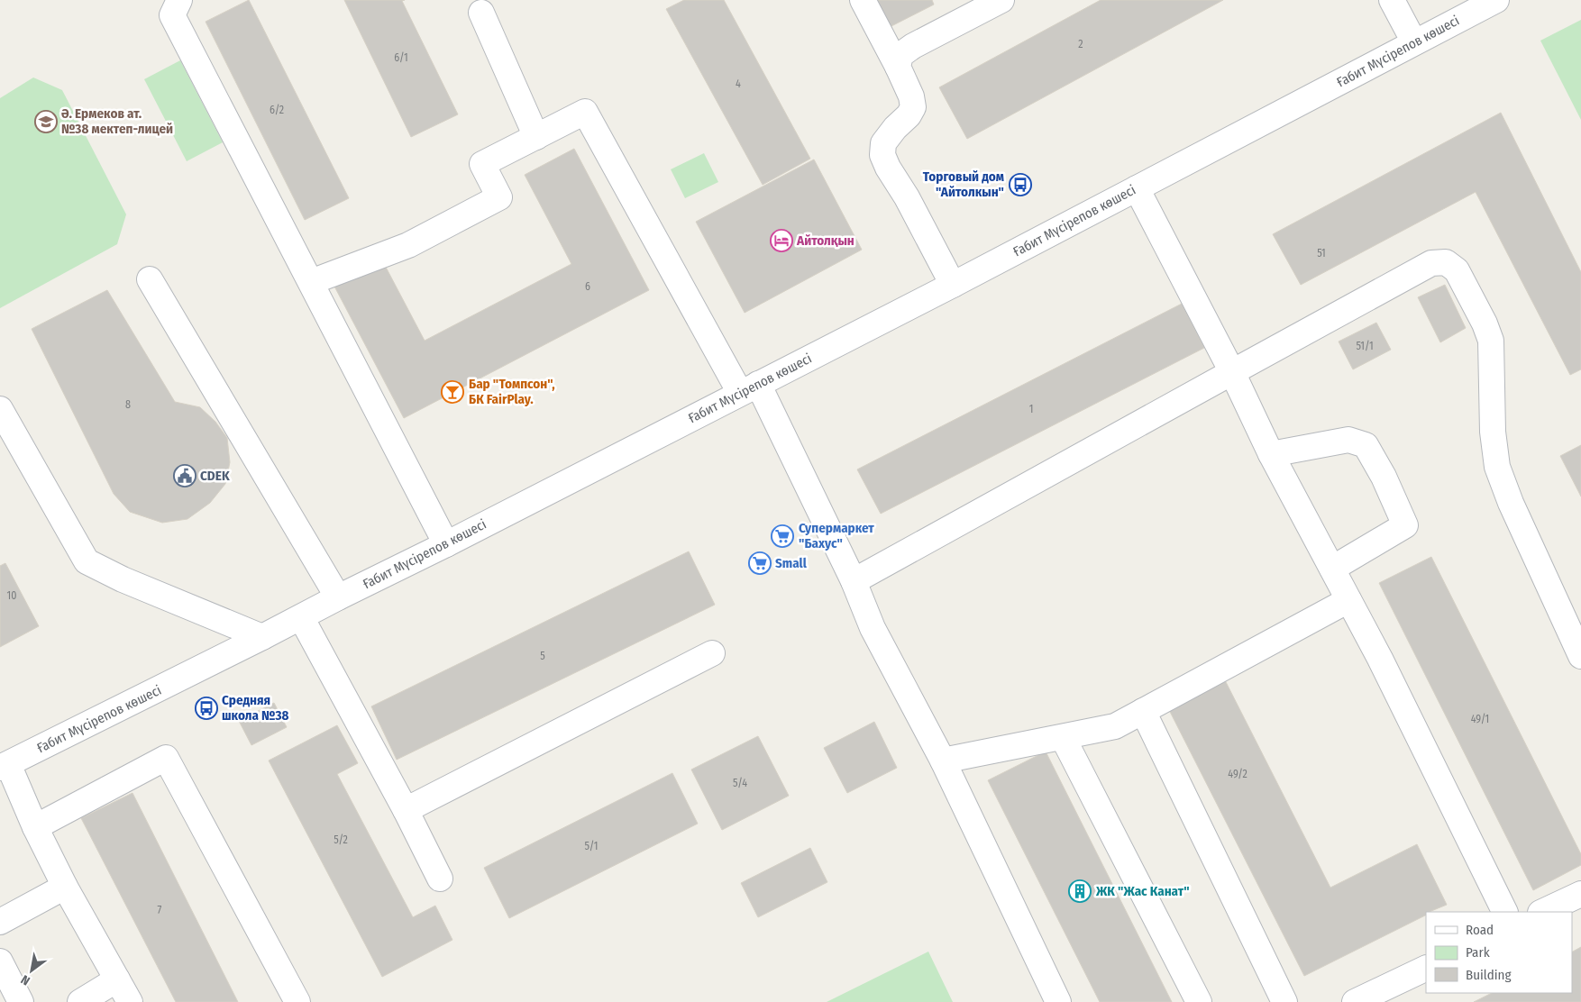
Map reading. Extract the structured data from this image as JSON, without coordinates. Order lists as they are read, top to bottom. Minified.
{"streets":{"street":["Ғабит Мүсірепов көшесі"]},"places":{"school or university":["Ә. Ермеков ат. №38 мектеп-лицей"],"bus stop":["Торговый дом \"Айтолкын\"","Средняя школа №38"],"hotel":["Айтолқын"],"bar":["Бар \"Томпсон\", БК FairPlay."],"public building":["CDEK"],"supermarket":["Супермаркет \"Бахус\"","Small"],"building":["ЖК \"Жас Канат\""]},"house_numbers":["2","6/1","4","6/2","51","6","51/1","8","1","10","5","49/1","49/2","5/4","5/2","5/1","7"],"legend":["Road","Park","Building"],"north":"bottom left"}
